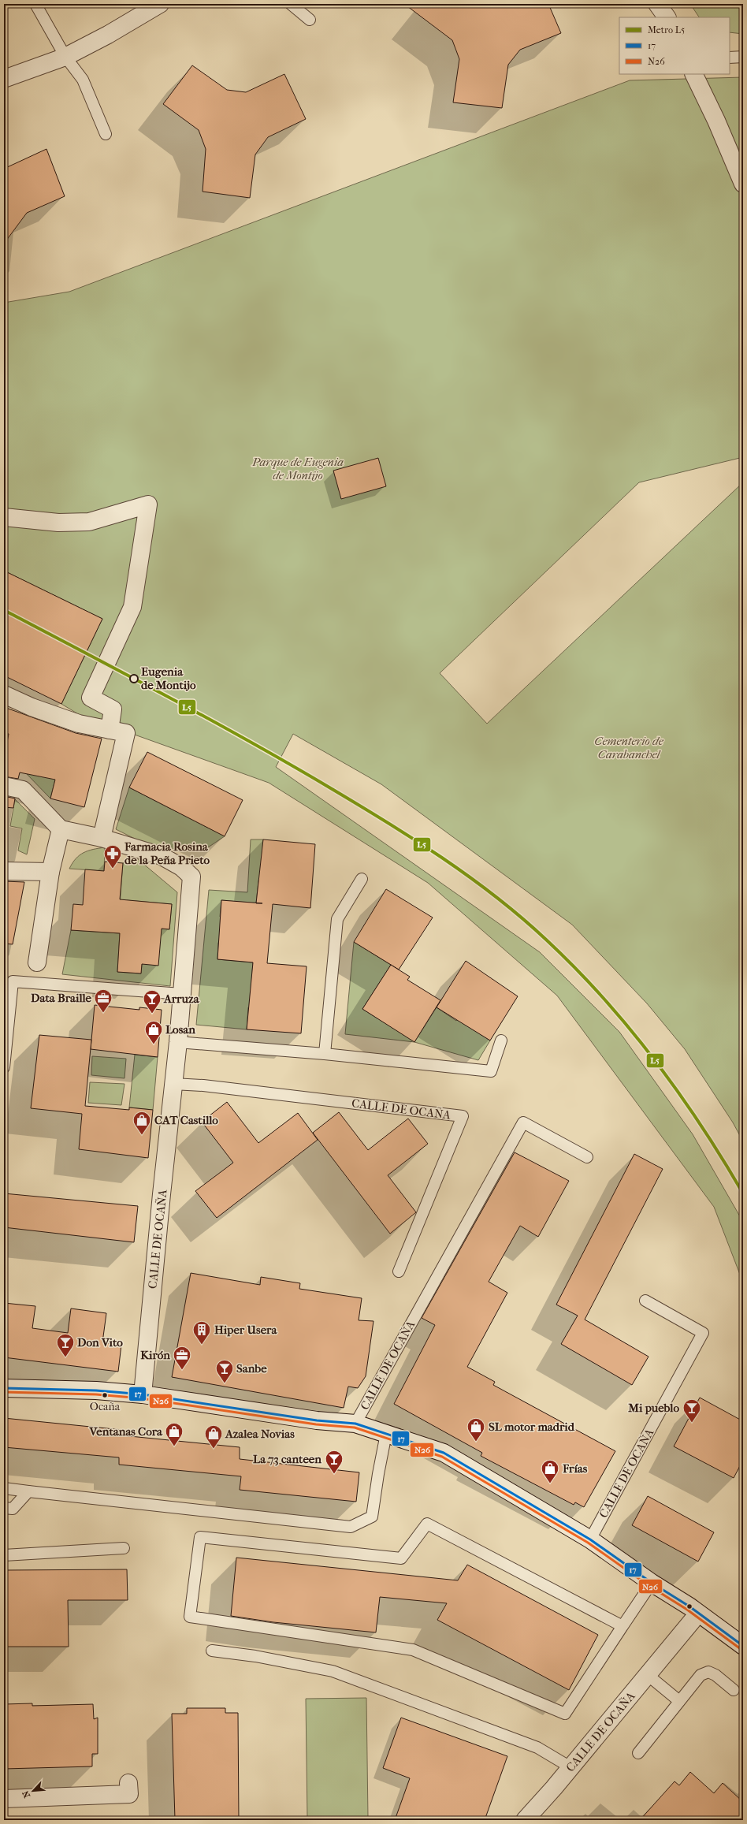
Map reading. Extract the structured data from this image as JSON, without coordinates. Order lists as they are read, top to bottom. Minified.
{"streets":{"street":["CALLE DE OCAÑA"]},"parks":["Parque de Eugenia de Montijo","Cementerio de Carabanchel"],"places":{"other":["Eugenia de Montijo","Ocaña"],"pharmacy":["Farmacia Rosina de la Peña Prieto"],"office":["Data Braille","Kirón"],"bar":["Arruza","Don Vito","Sanbe","Mi pueblo","La 73 canteen"],"shop":["Losan","CAT Castillo","SL motor madrid","Ventanas Cora","Azalea Novias","Frías"],"building":["Hiper Usera"]},"lines":["metro line L5","transit line 17","transit line N26"],"legend":["Metro L5","17","N26"],"north":"bottom left"}
